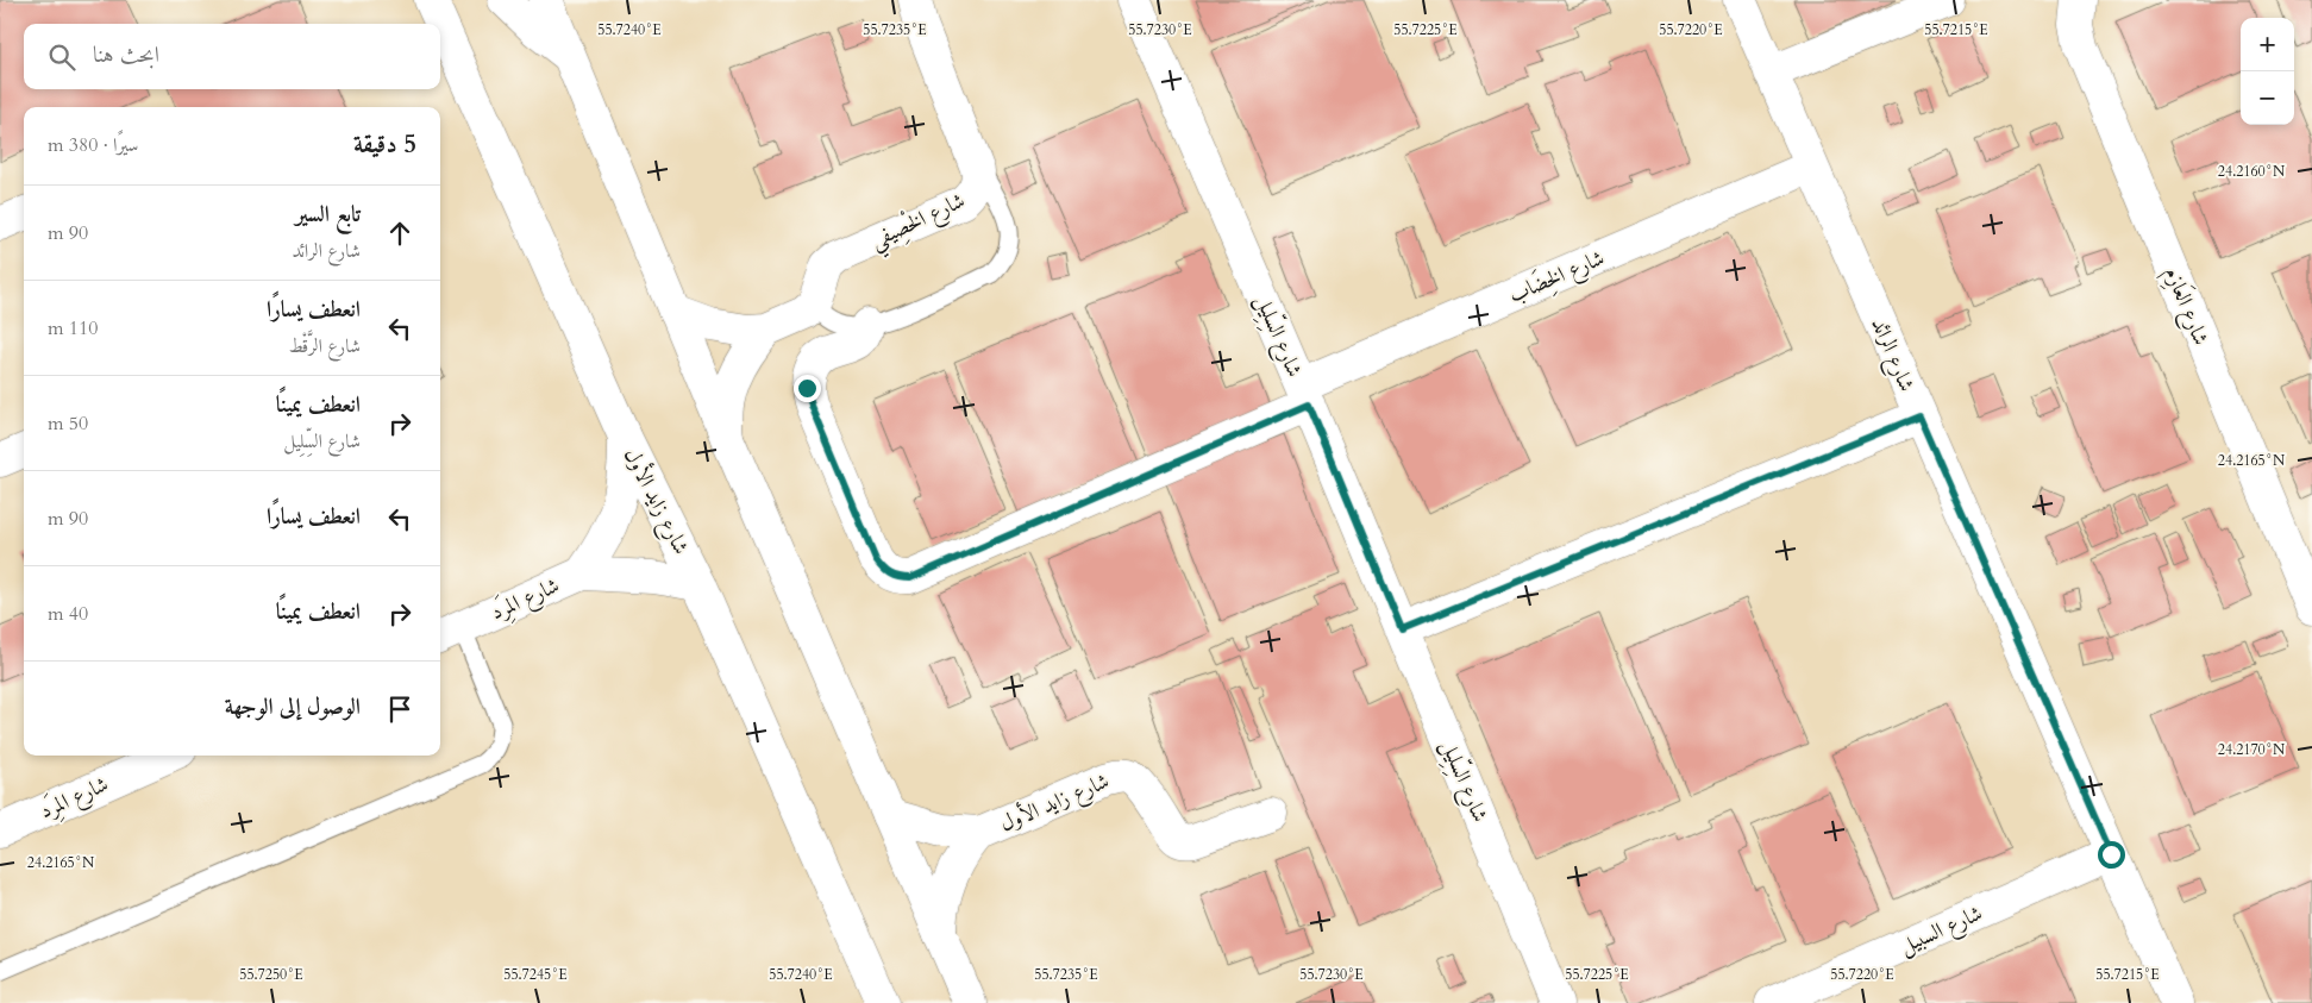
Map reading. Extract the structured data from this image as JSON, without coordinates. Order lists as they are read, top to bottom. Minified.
{"streets":{"street":["شارع الخْصِيفي","شارع الخِضَاب","شارع العَازِم","شارع السِّلِيل","شارع الرائد","شارع زايد الأول","شارع المِرَد","شارع السبيل"]},"crossings":[["شارع الخِضَاب","شارع السِّلِيل"],["شارع الخِضَاب","شارع الرائد"],["شارع الرائد","شارع السبيل"],["شارع زايد الأول","شارع المِرَد"]],"page":{"map_buttons":["+","−"],"search":"ابحث هنا","heading":["5 دقيقة","سيرًا · 380 m"],"list":[["تابع السير","شارع الرائد","90 m"],["انعطف يسارًا","شارع الرَّقْط","110 m"],["انعطف يمينًا","شارع السِّلِيل","50 m"],["انعطف يسارًا","90 m"],["انعطف يمينًا","40 m"],"الوصول إلى الوجهة"]},"coordinates":["55.7240°E","55.7235°E","55.7230°E","55.7225°E","55.7220°E","55.7215°E","24.2160°N","24.2165°N","24.2170°N","55.7250°E","55.7245°E"]}
